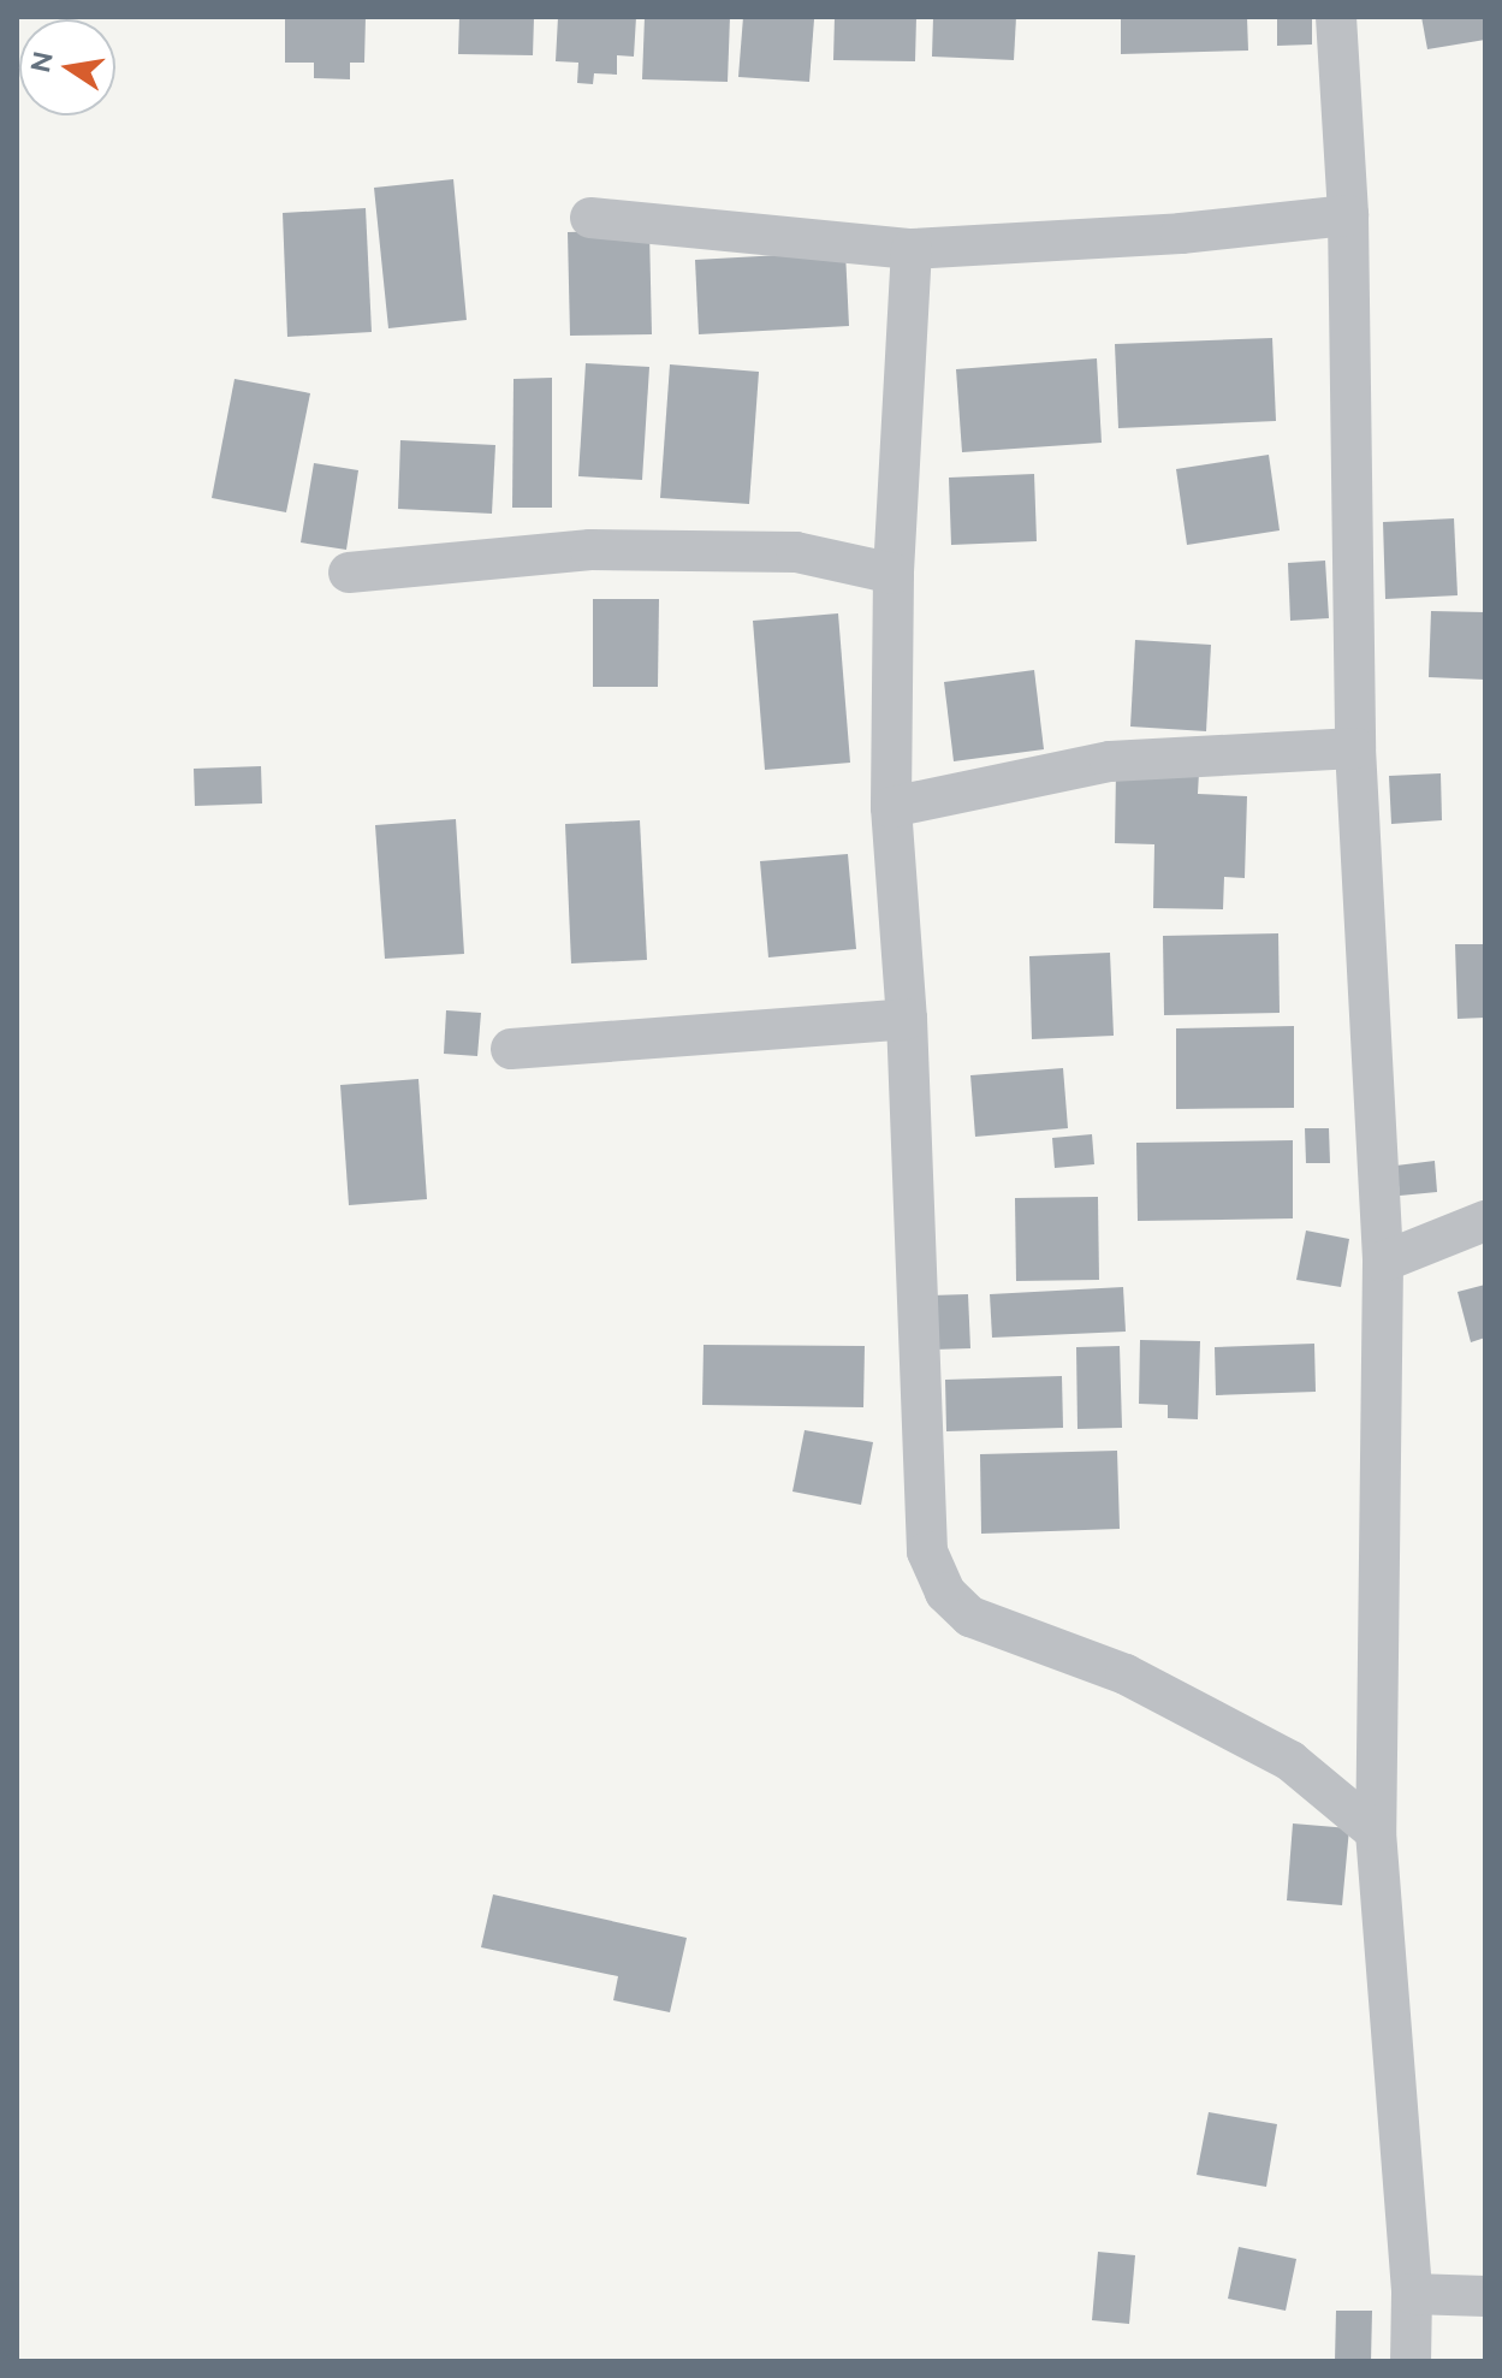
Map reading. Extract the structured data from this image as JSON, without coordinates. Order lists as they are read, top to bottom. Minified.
{"north":"left"}
